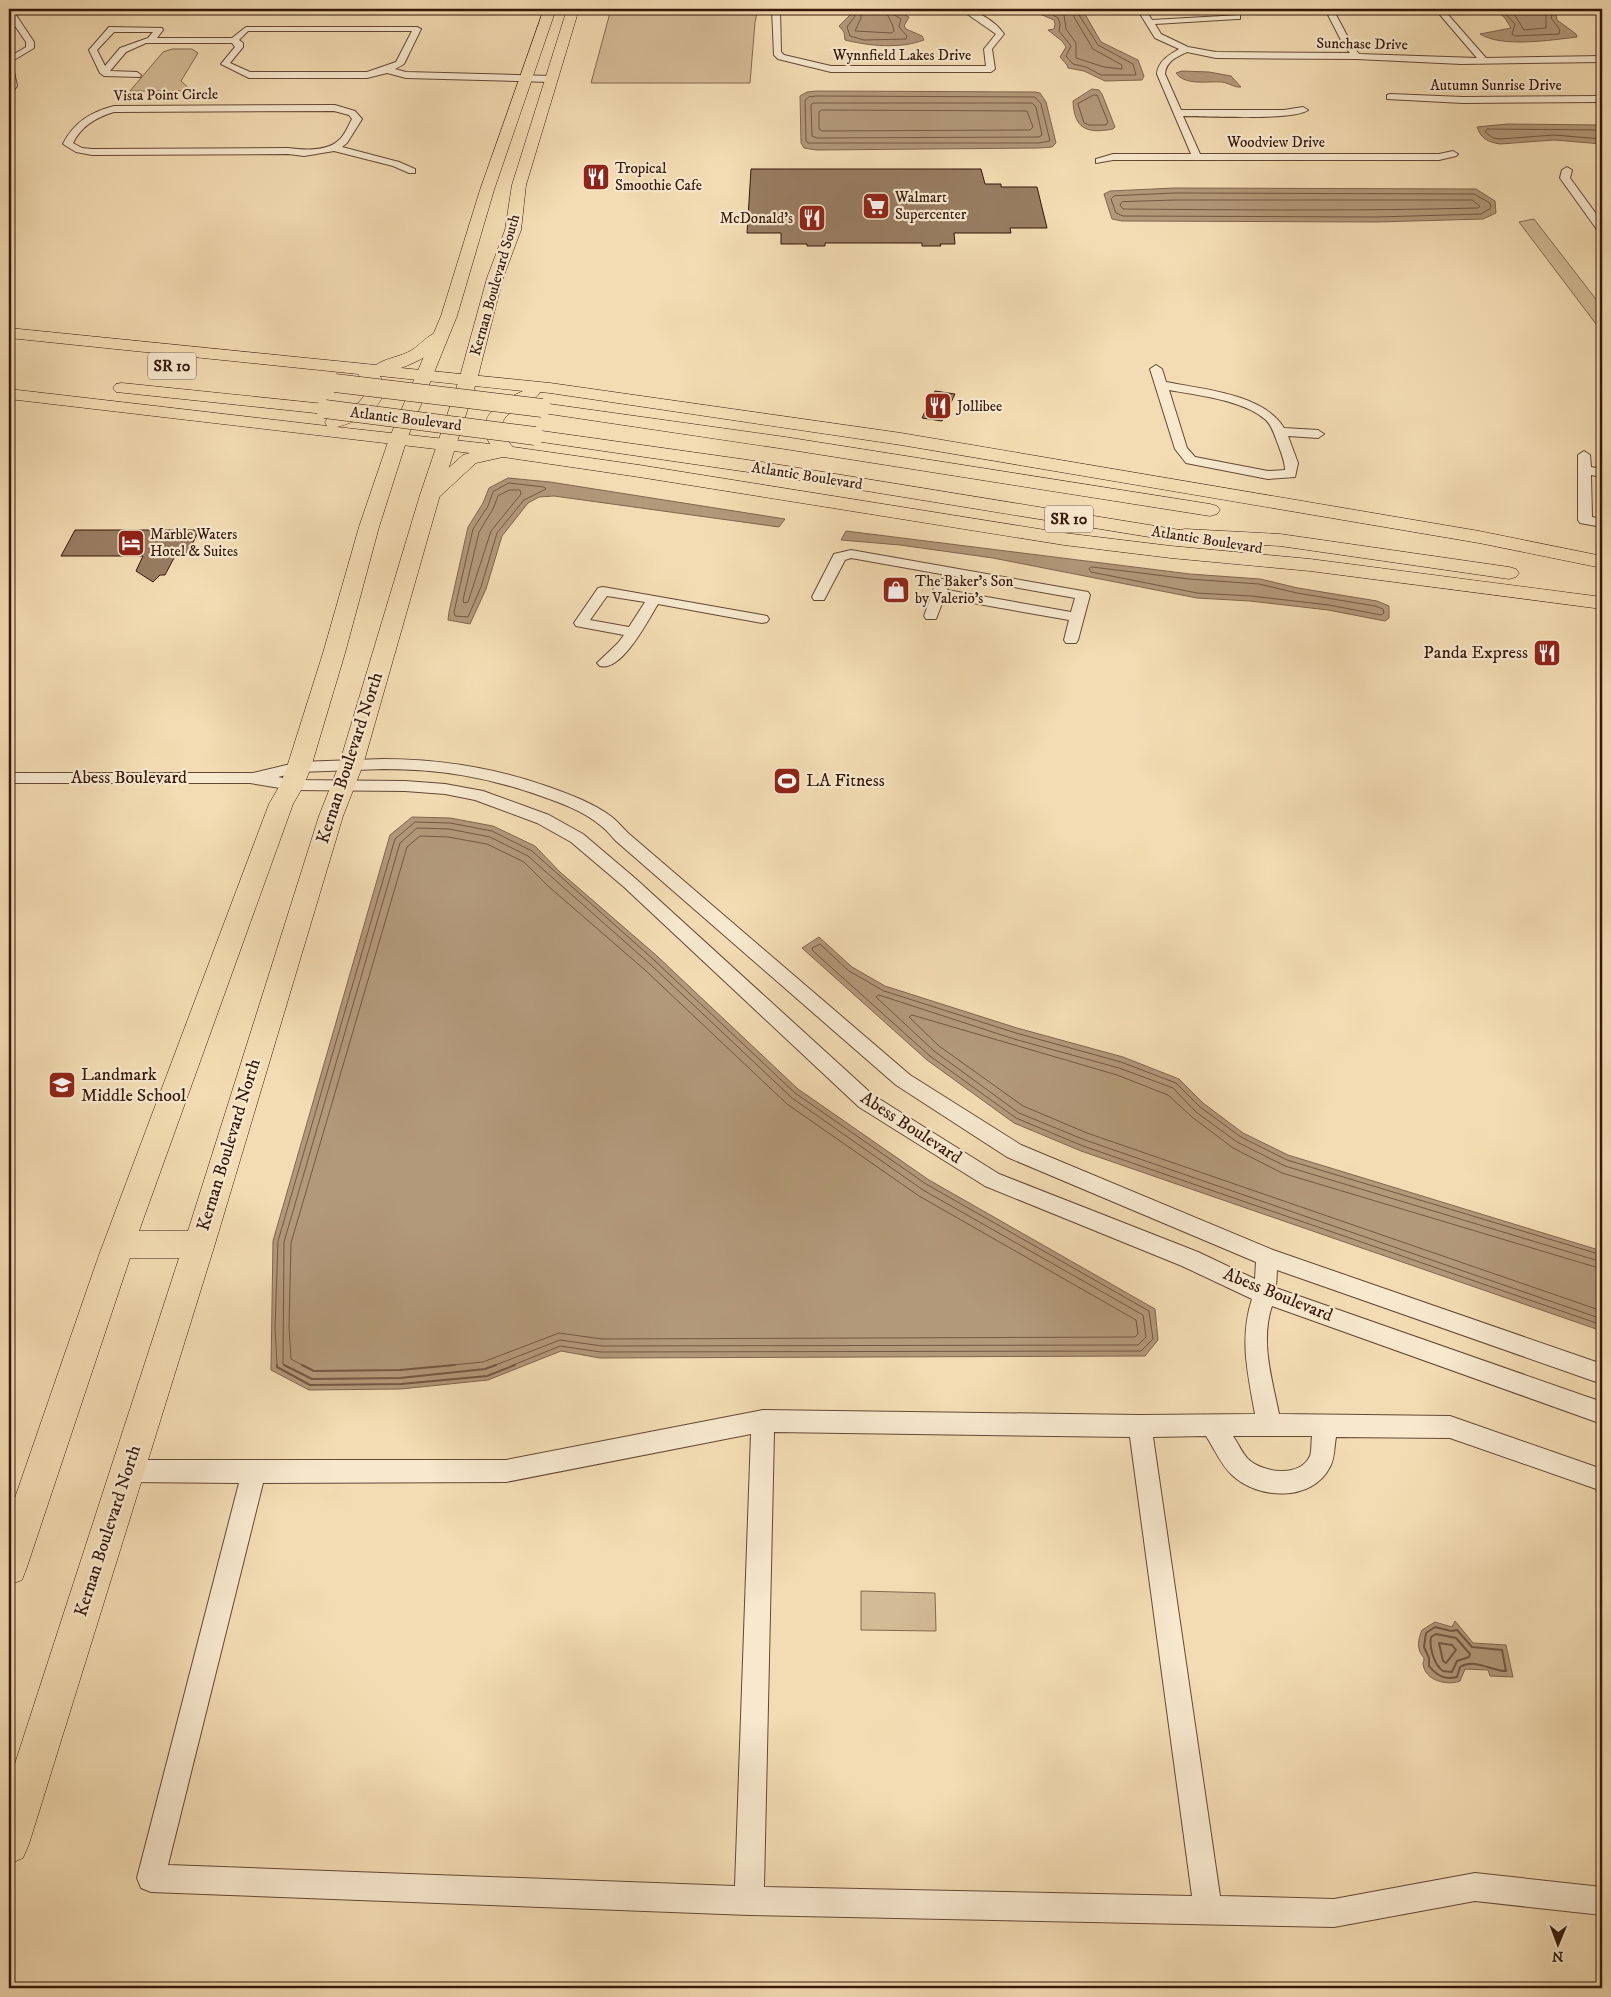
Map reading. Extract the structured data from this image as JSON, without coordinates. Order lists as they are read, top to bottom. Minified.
{"streets":{"main road":["Kernan Boulevard South","SR 10","Atlantic Boulevard","Kernan Boulevard North"],"street":["Sunchase Drive","Wynnfield Lakes Drive","Autumn Sunrise Drive","Vista Point Circle","Woodview Drive","Abess Boulevard"]},"crossings":[["Kernan Boulevard South","Kernan Boulevard North"],["Kernan Boulevard North","Abess Boulevard"]],"places":{"restaurant":["Tropical Smoothie Cafe","McDonald's","Jollibee","Panda Express"],"supermarket":["Walmart Supercenter"],"hotel":["Marble Waters Hotel & Suites"],"shop":["The Baker's Son by Valerio's"],"sports":["LA Fitness"],"school or university":["Landmark Middle School"]},"north":"bottom"}
